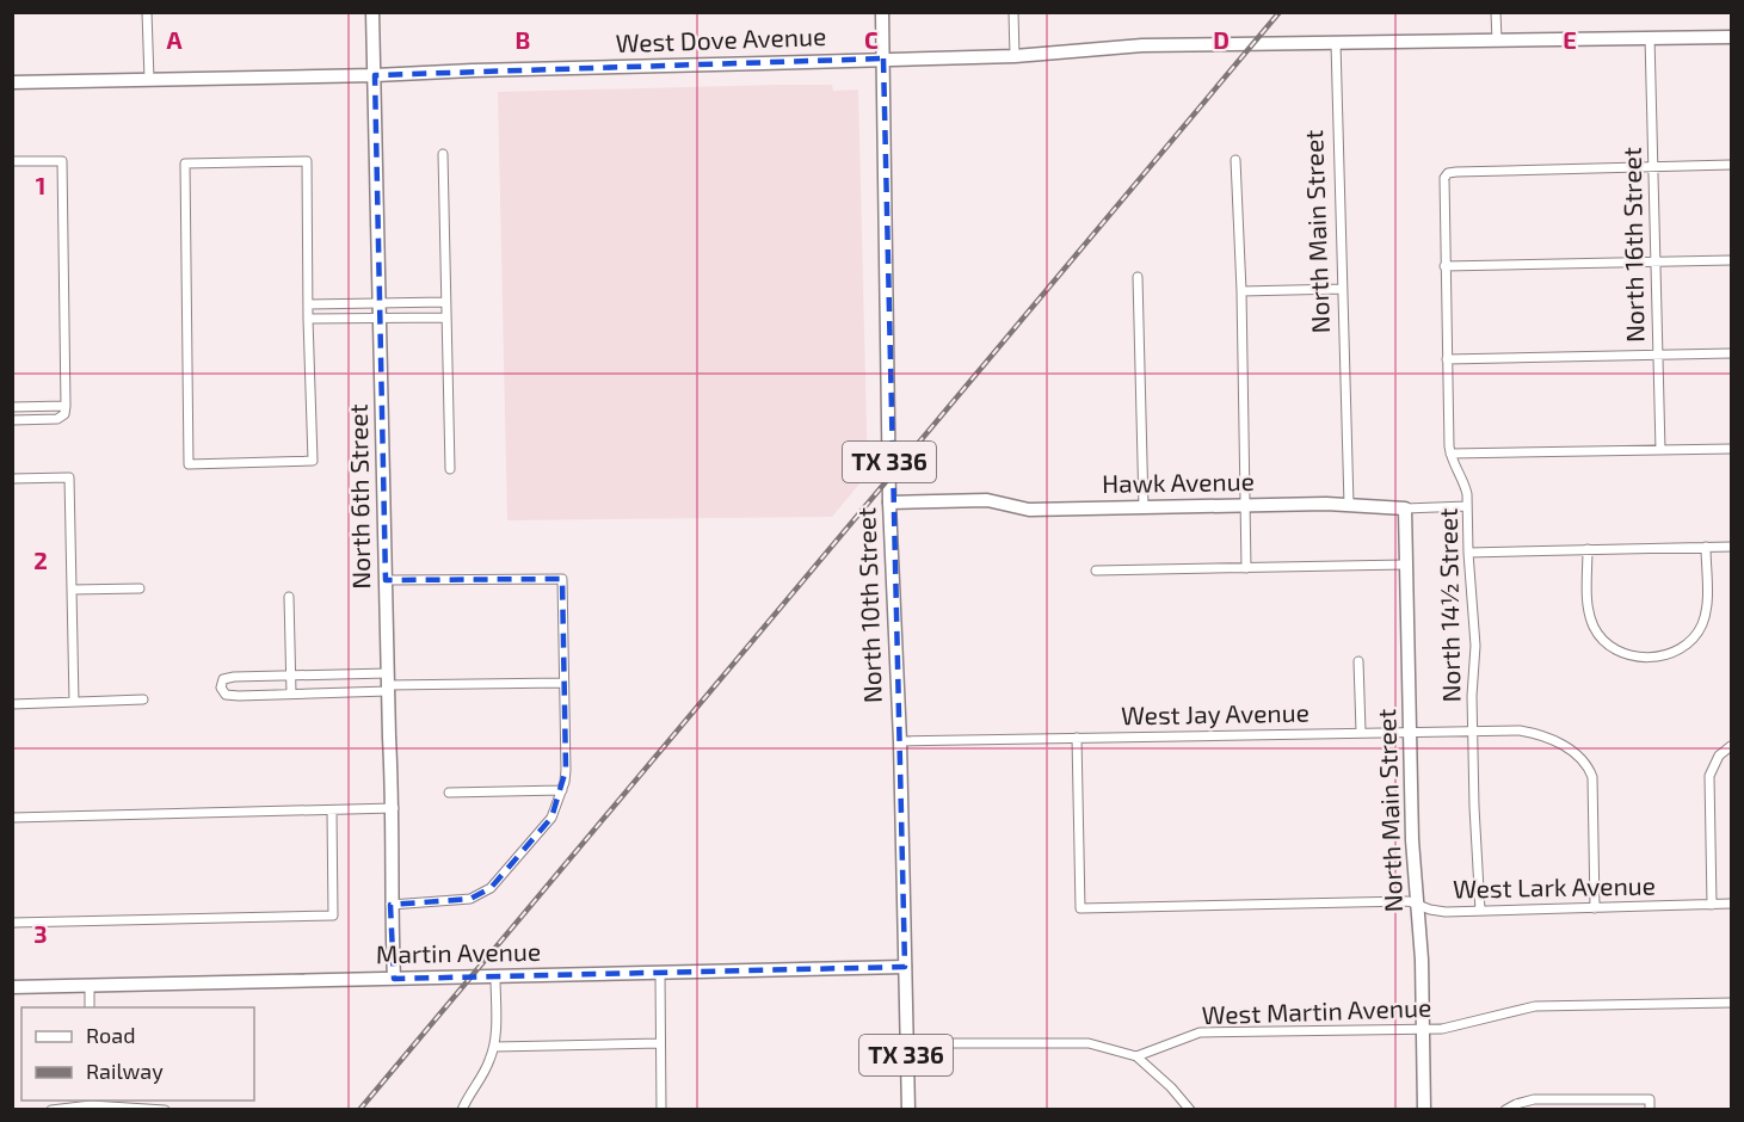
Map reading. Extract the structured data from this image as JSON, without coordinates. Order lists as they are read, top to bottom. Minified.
{"streets":{"street":["West Dove Avenue","North Main Street","North 16th Street","TX 336","Hawk Avenue","North 6th Street","North 10th Street","North 14½ Street","West Jay Avenue","West Lark Avenue","Martin Avenue","West Martin Avenue"]},"crossings":[["West Dove Avenue","North Main Street"],["West Dove Avenue","North 16th Street"],["West Dove Avenue","North 6th Street"],["West Dove Avenue","North 10th Street"],["North Main Street","Hawk Avenue"],["North Main Street","West Jay Avenue"],["North Main Street","West Lark Avenue"],["North Main Street","West Martin Avenue"],["North 16th Street","North 14½ Street"],["Hawk Avenue","North 10th Street"],["Hawk Avenue","North 14½ Street"],["North 6th Street","Martin Avenue"],["North 10th Street","West Jay Avenue"],["North 10th Street","Martin Avenue"],["North 14½ Street","West Jay Avenue"],["North 14½ Street","West Lark Avenue"],["West Jay Avenue","West Lark Avenue"]],"legend":["Road","Railway"],"grid":{"columns":["A","B","C","D","E"],"rows":["1","2","3"]}}
